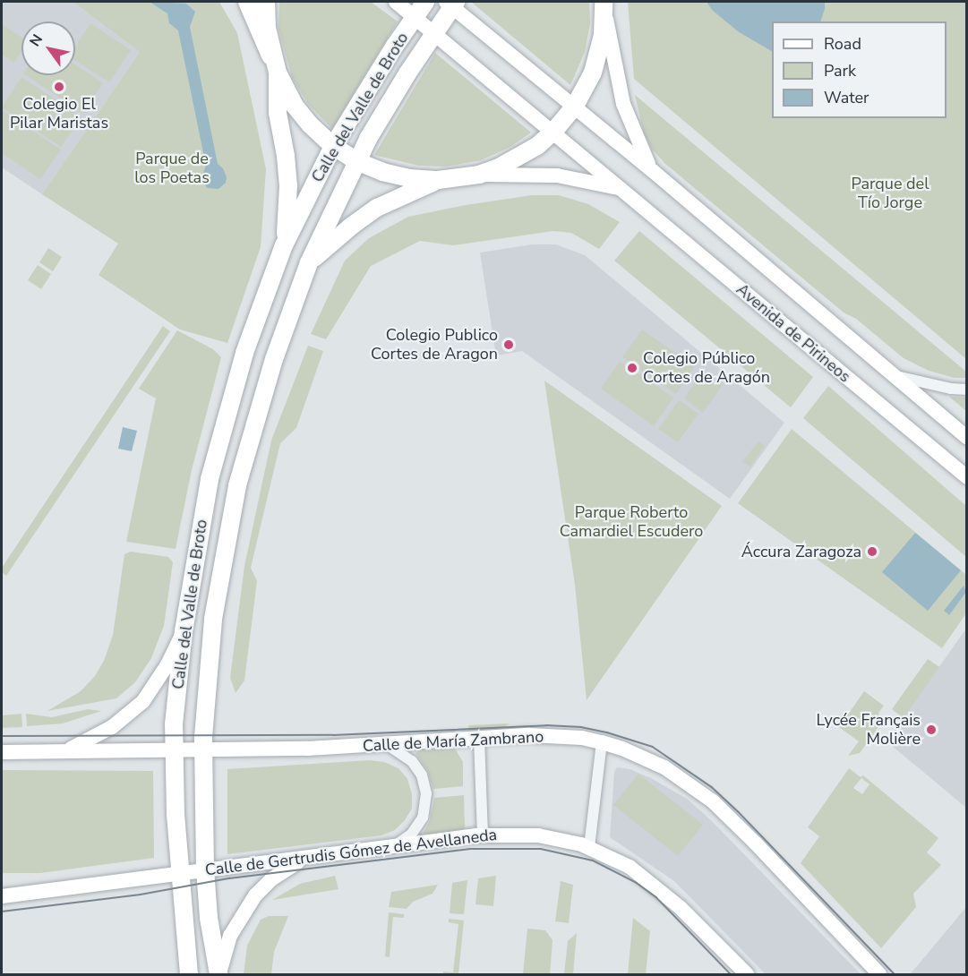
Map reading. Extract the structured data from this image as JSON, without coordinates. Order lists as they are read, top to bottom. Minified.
{"streets":{"main road":["Calle del Valle de Broto","Avenida de Pirineos","Calle de María Zambrano","Calle de Gertrudis Gómez de Avellaneda"]},"crossings":[["Calle del Valle de Broto","Avenida de Pirineos"],["Calle del Valle de Broto","Calle de María Zambrano"],["Calle del Valle de Broto","Calle de Gertrudis Gómez de Avellaneda"]],"parks":["Parque de los Poetas","Parque del Tío Jorge","Parque Roberto Camardiel Escudero"],"places":["Colegio El Pilar Maristas","Colegio Publico Cortes de Aragon","Colegio Público Cortes de Aragón","Áccura Zaragoza","Lycée Français Molière"],"legend":["Road","Park","Water"],"north":"top left"}
